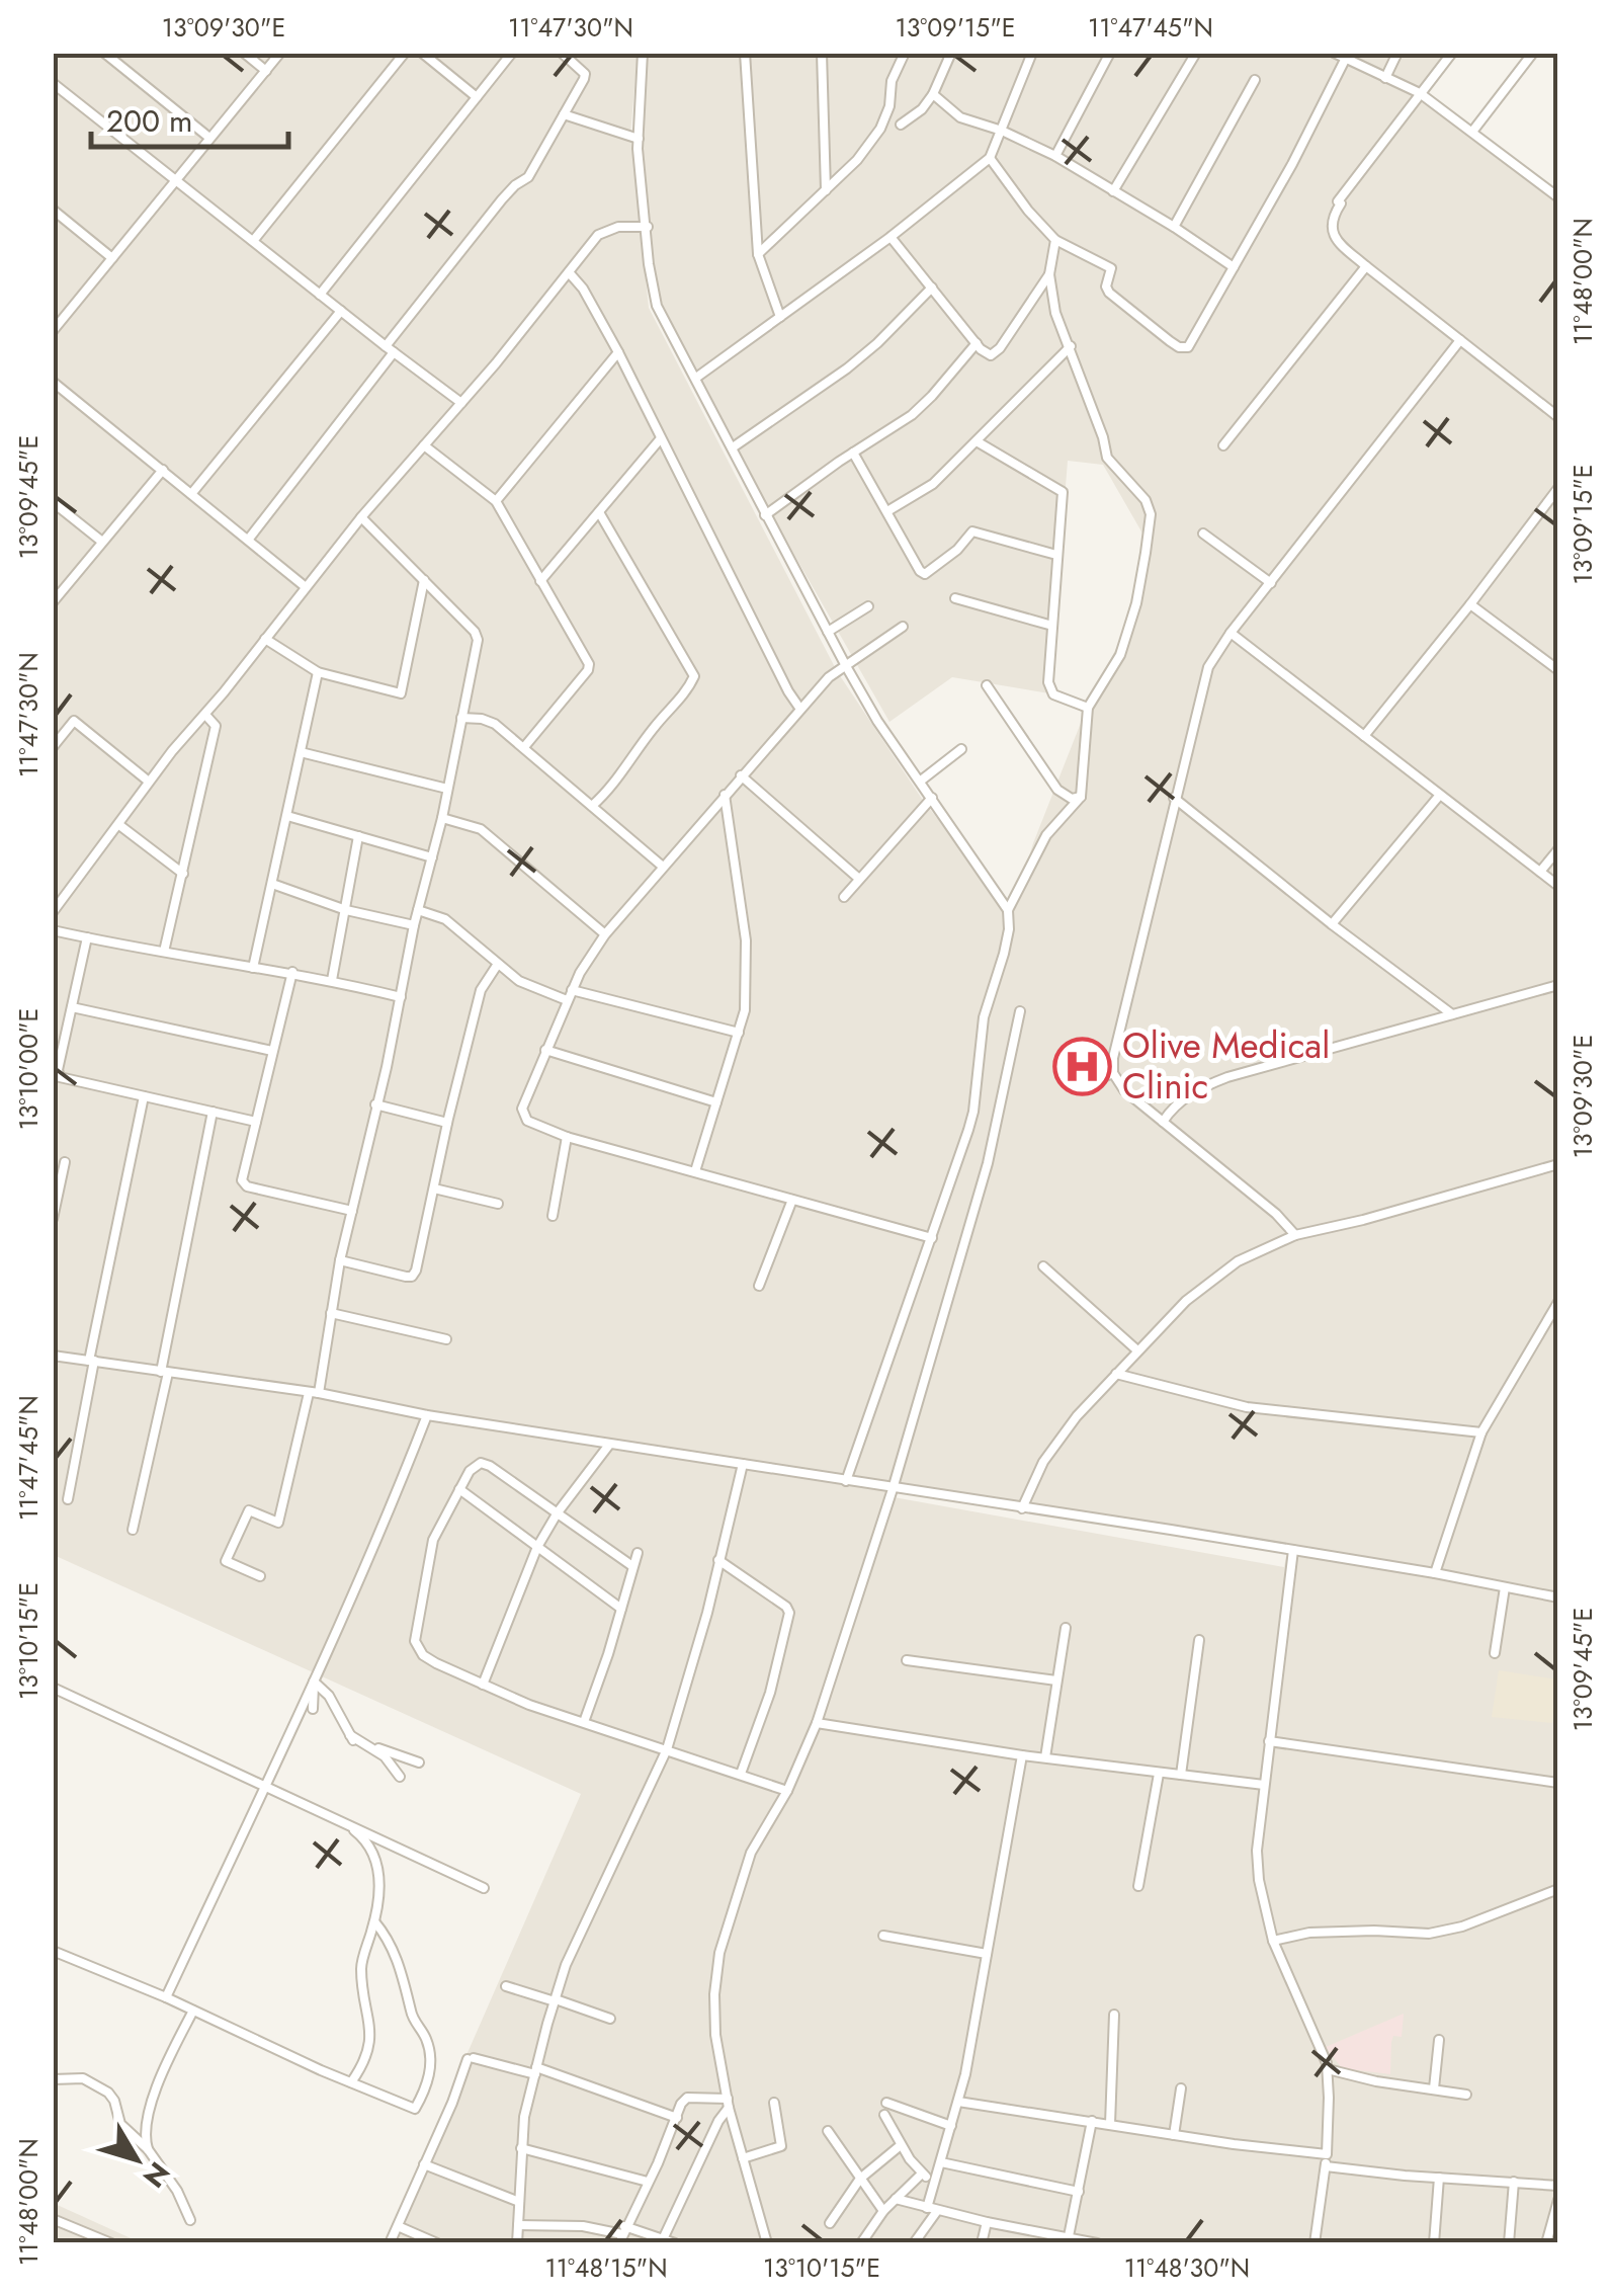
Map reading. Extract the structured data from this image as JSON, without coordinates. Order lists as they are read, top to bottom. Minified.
{"places":{"hospital":["Olive Medical Clinic"]},"scale_bar":"200 m","north":"bottom right","coordinates":["13°09'30\"E","11°47'30\"N","13°09'15\"E","11°47'45\"N","11°48'00\"N","13°09'45\"E","13°10'00\"E","13°10'15\"E","11°48'15\"N","11°48'30\"N"]}
